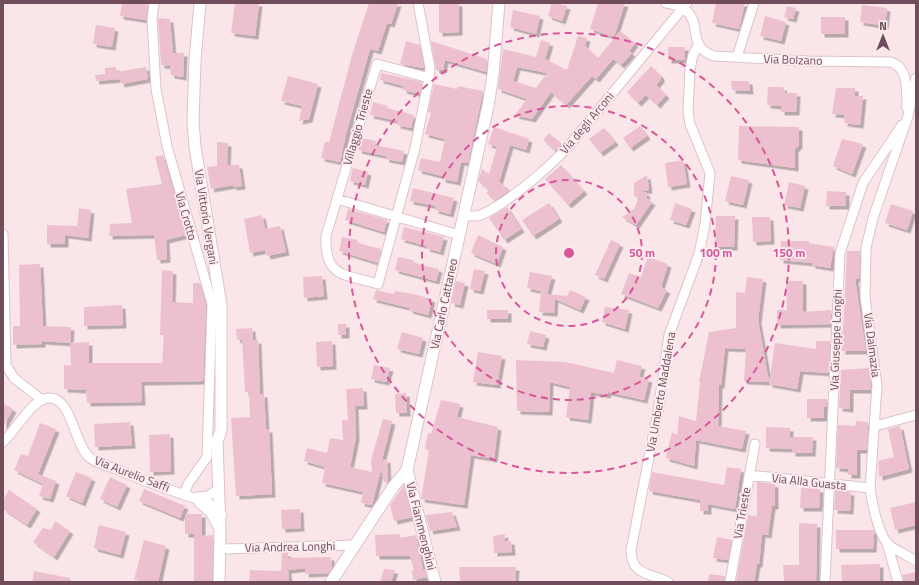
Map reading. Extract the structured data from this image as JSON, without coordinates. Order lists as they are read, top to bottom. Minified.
{"streets":{"street":["Via Bolzano","Via degli Arconi","Villaggio Trieste","Via Crotto","Via Vittorio Vergani","Via Carlo Cattaneo","Via Giuseppe Longhi","Via Dalmazia","Via Umberto Maddalena","Via Aurelio Saffi","Via Alla Guasta","Via Trieste","Via Fiammenghini","Via Andrea Longhi"]},"crossings":[["Via Bolzano","Via Giuseppe Longhi"],["Via Bolzano","Via Dalmazia"],["Via Bolzano","Via Umberto Maddalena"],["Via degli Arconi","Via Carlo Cattaneo"],["Via Crotto","Via Aurelio Saffi"],["Via Vittorio Vergani","Via Aurelio Saffi"],["Via Vittorio Vergani","Via Andrea Longhi"],["Via Carlo Cattaneo","Via Fiammenghini"],["Via Carlo Cattaneo","Via Andrea Longhi"],["Via Giuseppe Longhi","Via Dalmazia"],["Via Giuseppe Longhi","Via Alla Guasta"],["Via Dalmazia","Via Alla Guasta"],["Via Alla Guasta","Via Trieste"]],"north":"top","rings":["50 m","100 m","150 m"]}
